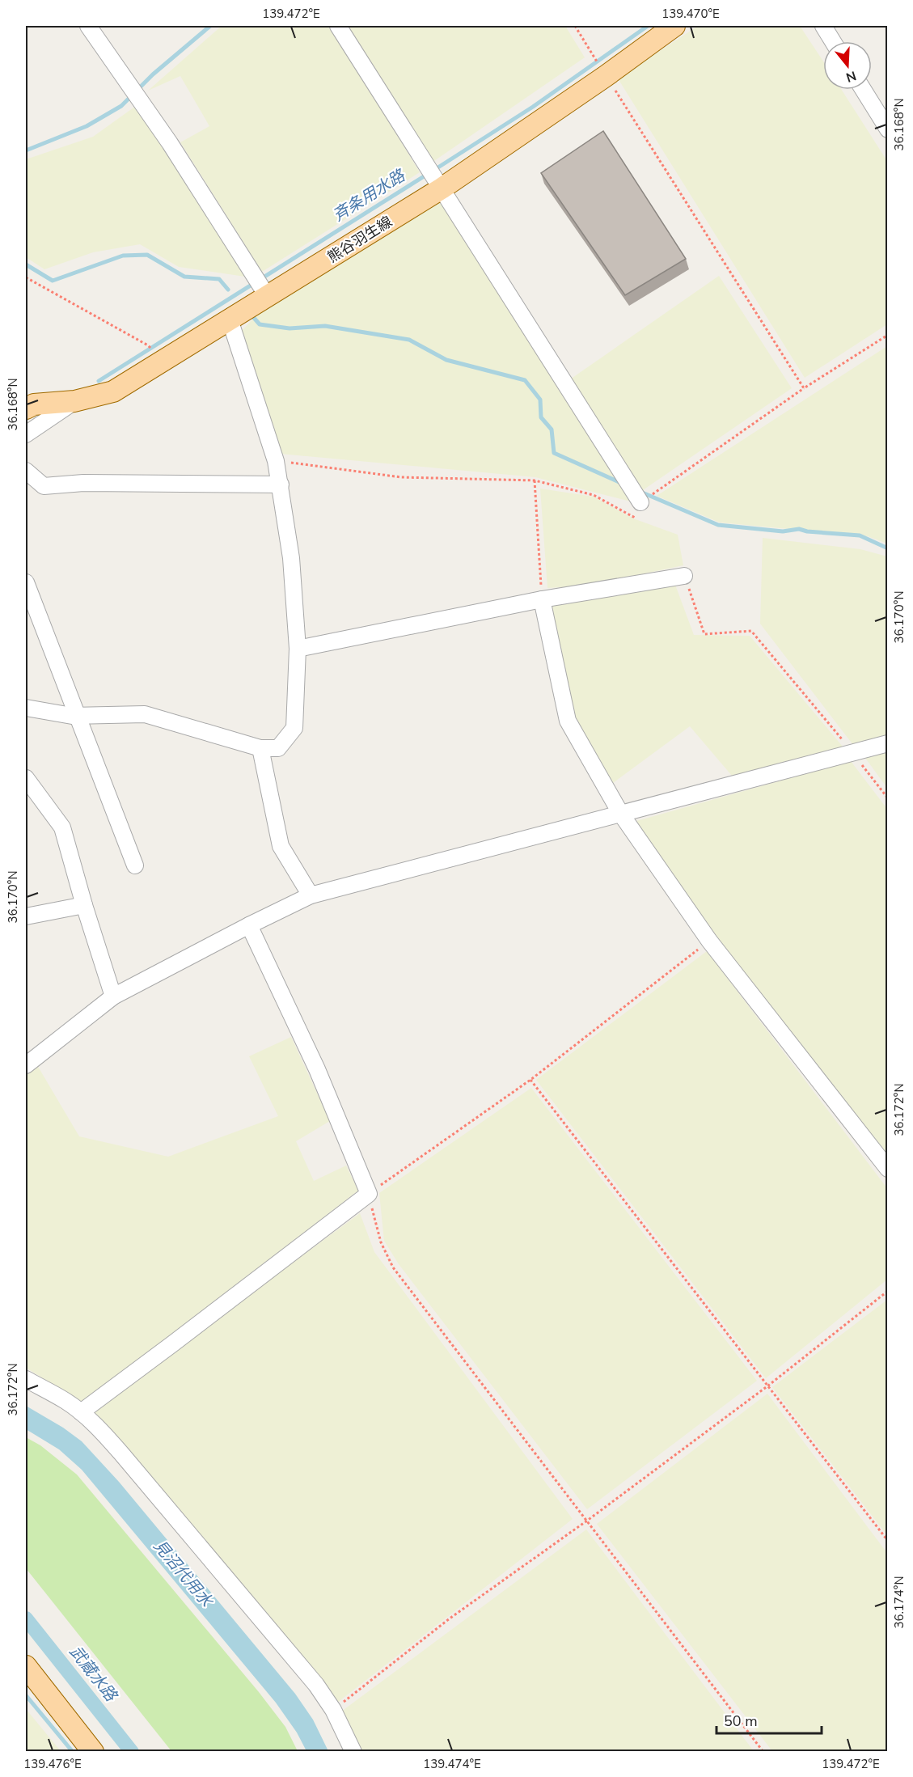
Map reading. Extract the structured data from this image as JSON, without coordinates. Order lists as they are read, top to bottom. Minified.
{"streets":{"main road":["熊谷羽生線"]},"water":["斉条用水路","見沼代用水","武蔵水路"],"scale_bar":"50 m","north":"bottom","coordinates":["139.472°E","139.470°E","36.168°N","36.170°N","36.172°N","36.174°N","139.476°E","139.474°E"]}
